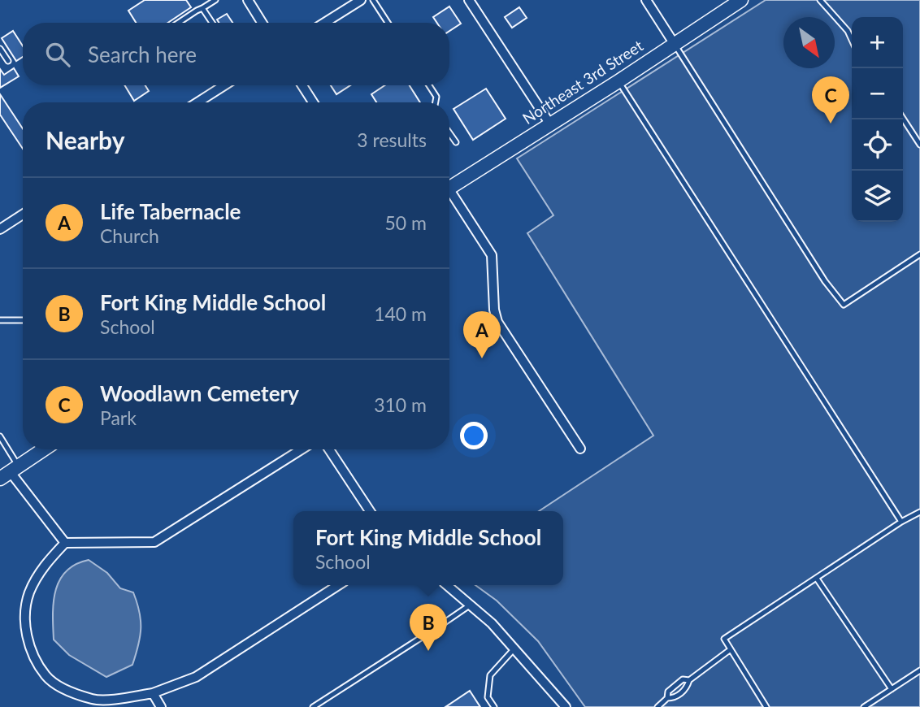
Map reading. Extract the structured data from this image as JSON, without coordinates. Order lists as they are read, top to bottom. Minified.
{"streets":{"street":["Northeast 3rd Street"]},"north":"bottom right","page":{"map_buttons":["+","−"],"search":"Search here","pins":["C","A","B"],"heading":["Nearby","3 results"],"list":[{"mark":"A","name":"Life Tabernacle","note":"Church","value":"50 m"},{"mark":"B","name":"Fort King Middle School","note":"School","value":"140 m"},{"mark":"C","name":"Woodlawn Cemetery","note":"Park","value":"310 m"}],"popup":["Fort King Middle School","School"]}}
